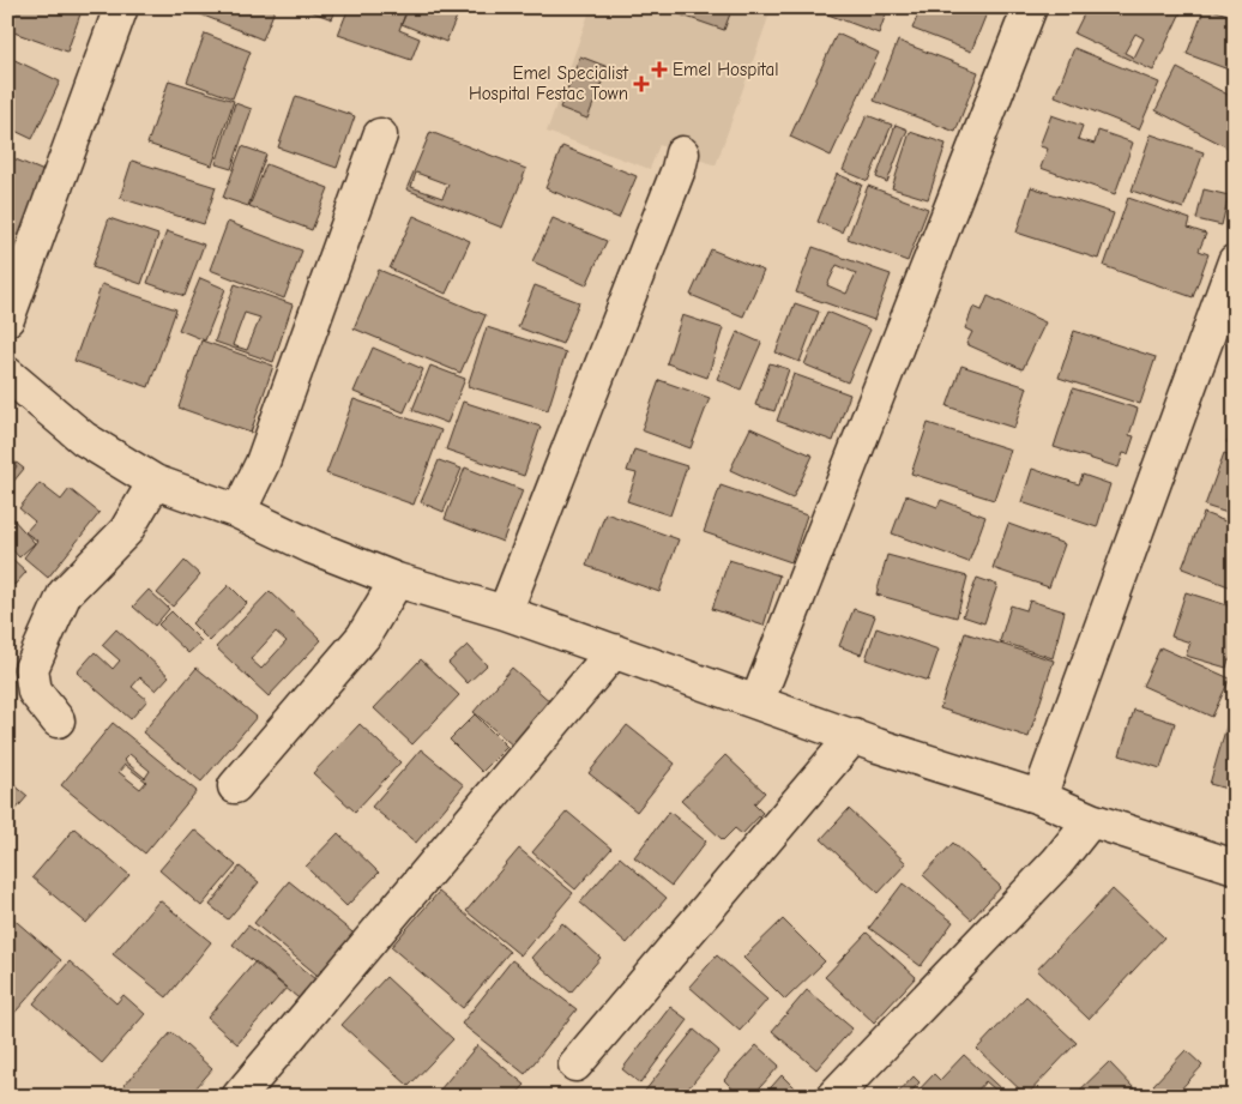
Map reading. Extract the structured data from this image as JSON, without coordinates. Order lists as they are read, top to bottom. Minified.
{"places":{"health":["Emel Hospital","Emel Specialist Hospital Festac Town"]}}
